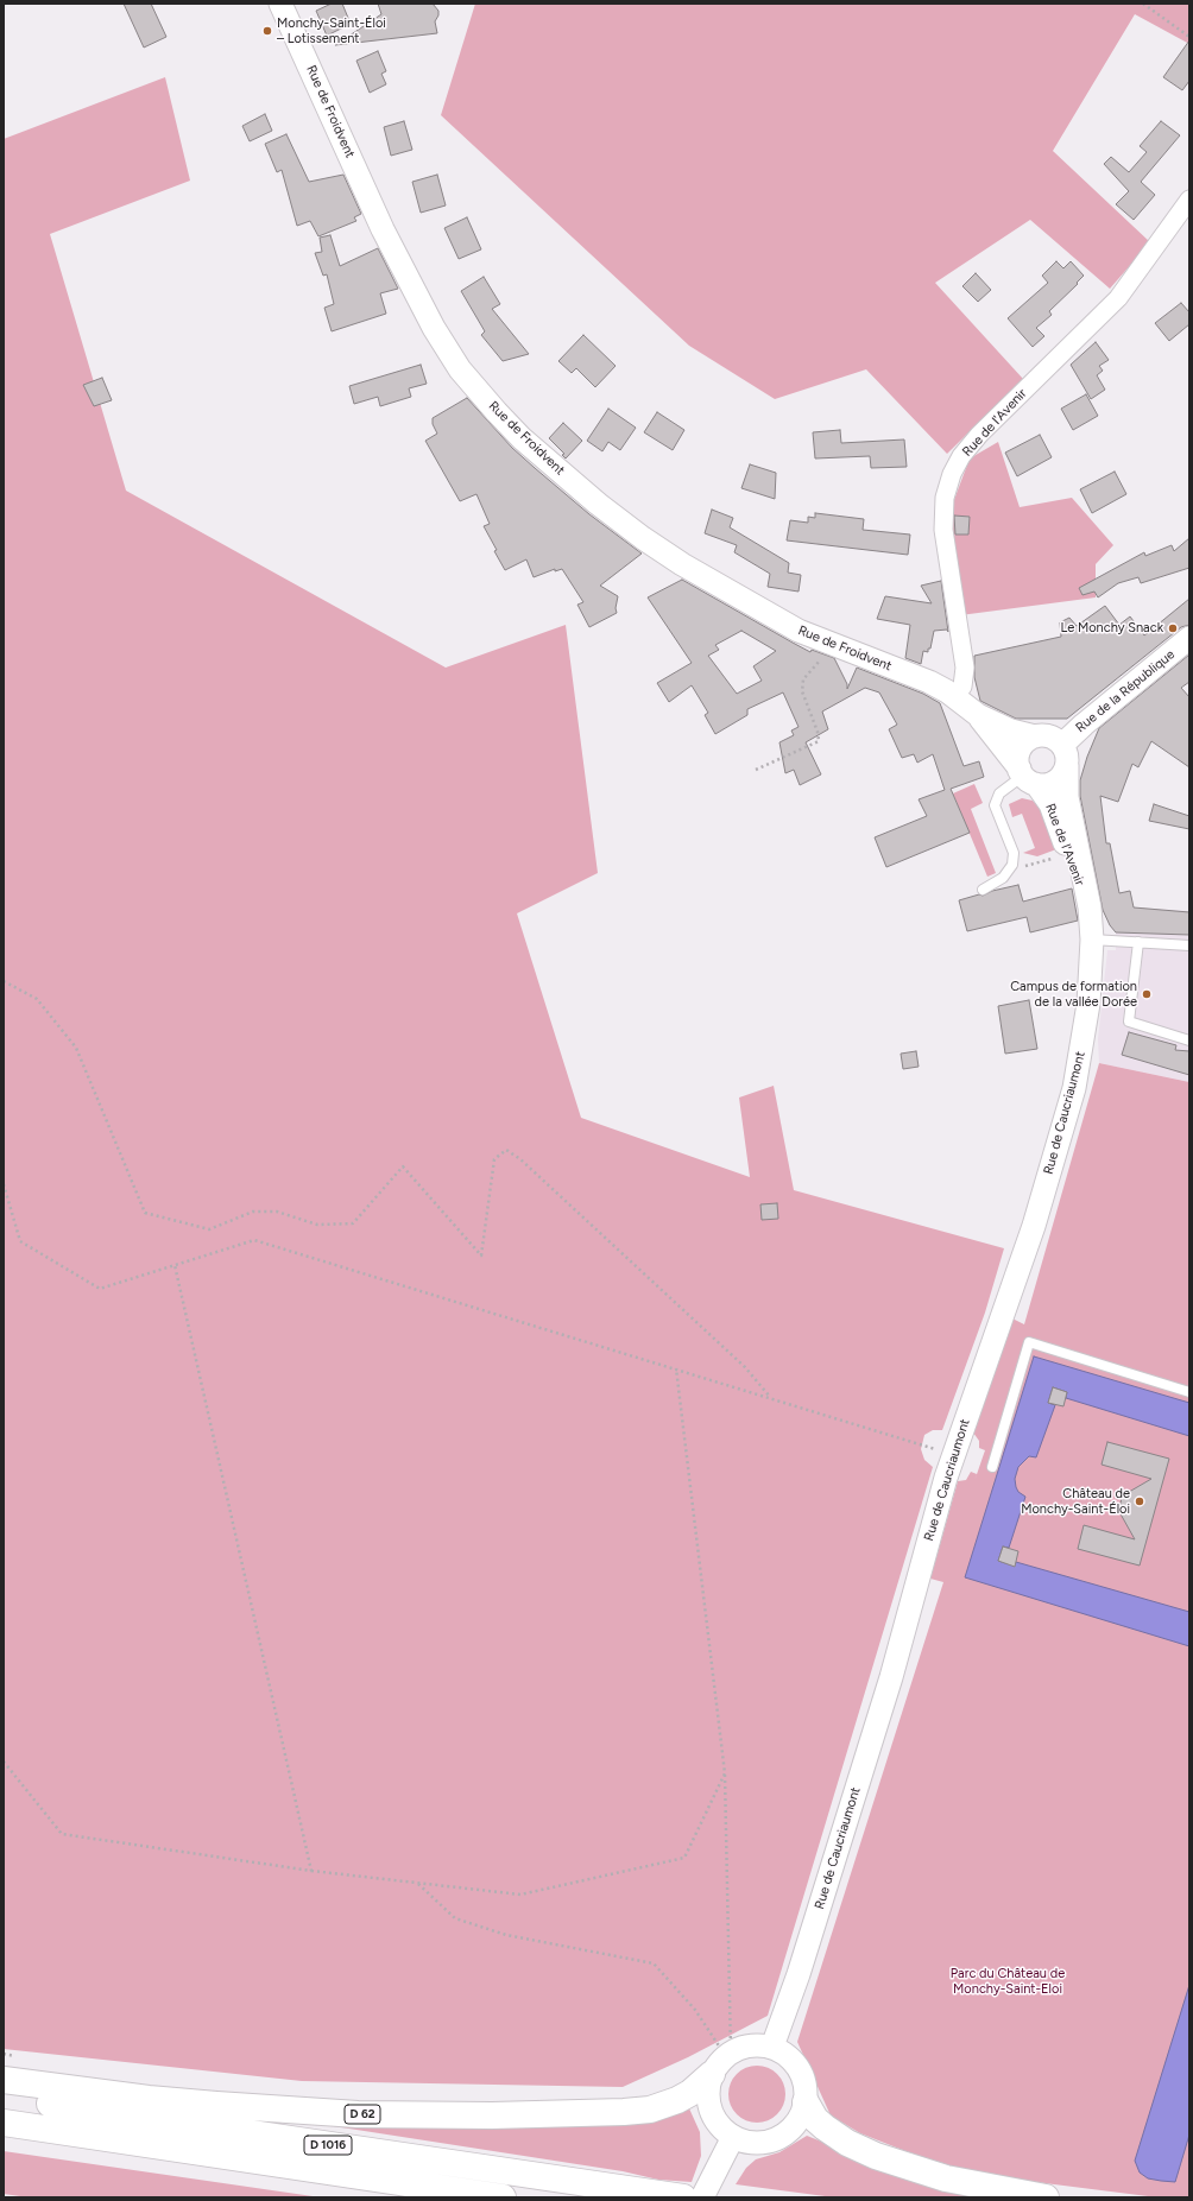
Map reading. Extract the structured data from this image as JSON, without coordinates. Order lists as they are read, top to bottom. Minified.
{"streets":{"highway":["D 62","D 1016"],"street":["Rue de Froidvent","Rue de l'Avenir","Rue de la République","Rue de Caucriaumont"]},"crossings":[["Rue de Froidvent","Rue de l'Avenir"],["Rue de l'Avenir","Rue de la République"],["Rue de l'Avenir","Rue de Caucriaumont"],["Rue de Caucriaumont","D 62"]],"parks":["Parc du Château de Monchy-Saint-Eloi"],"places":["Monchy-Saint-Éloi – Lotissement","Le Monchy Snack","Campus de formation de la vallée Dorée","Château de Monchy-Saint-Éloi"]}
